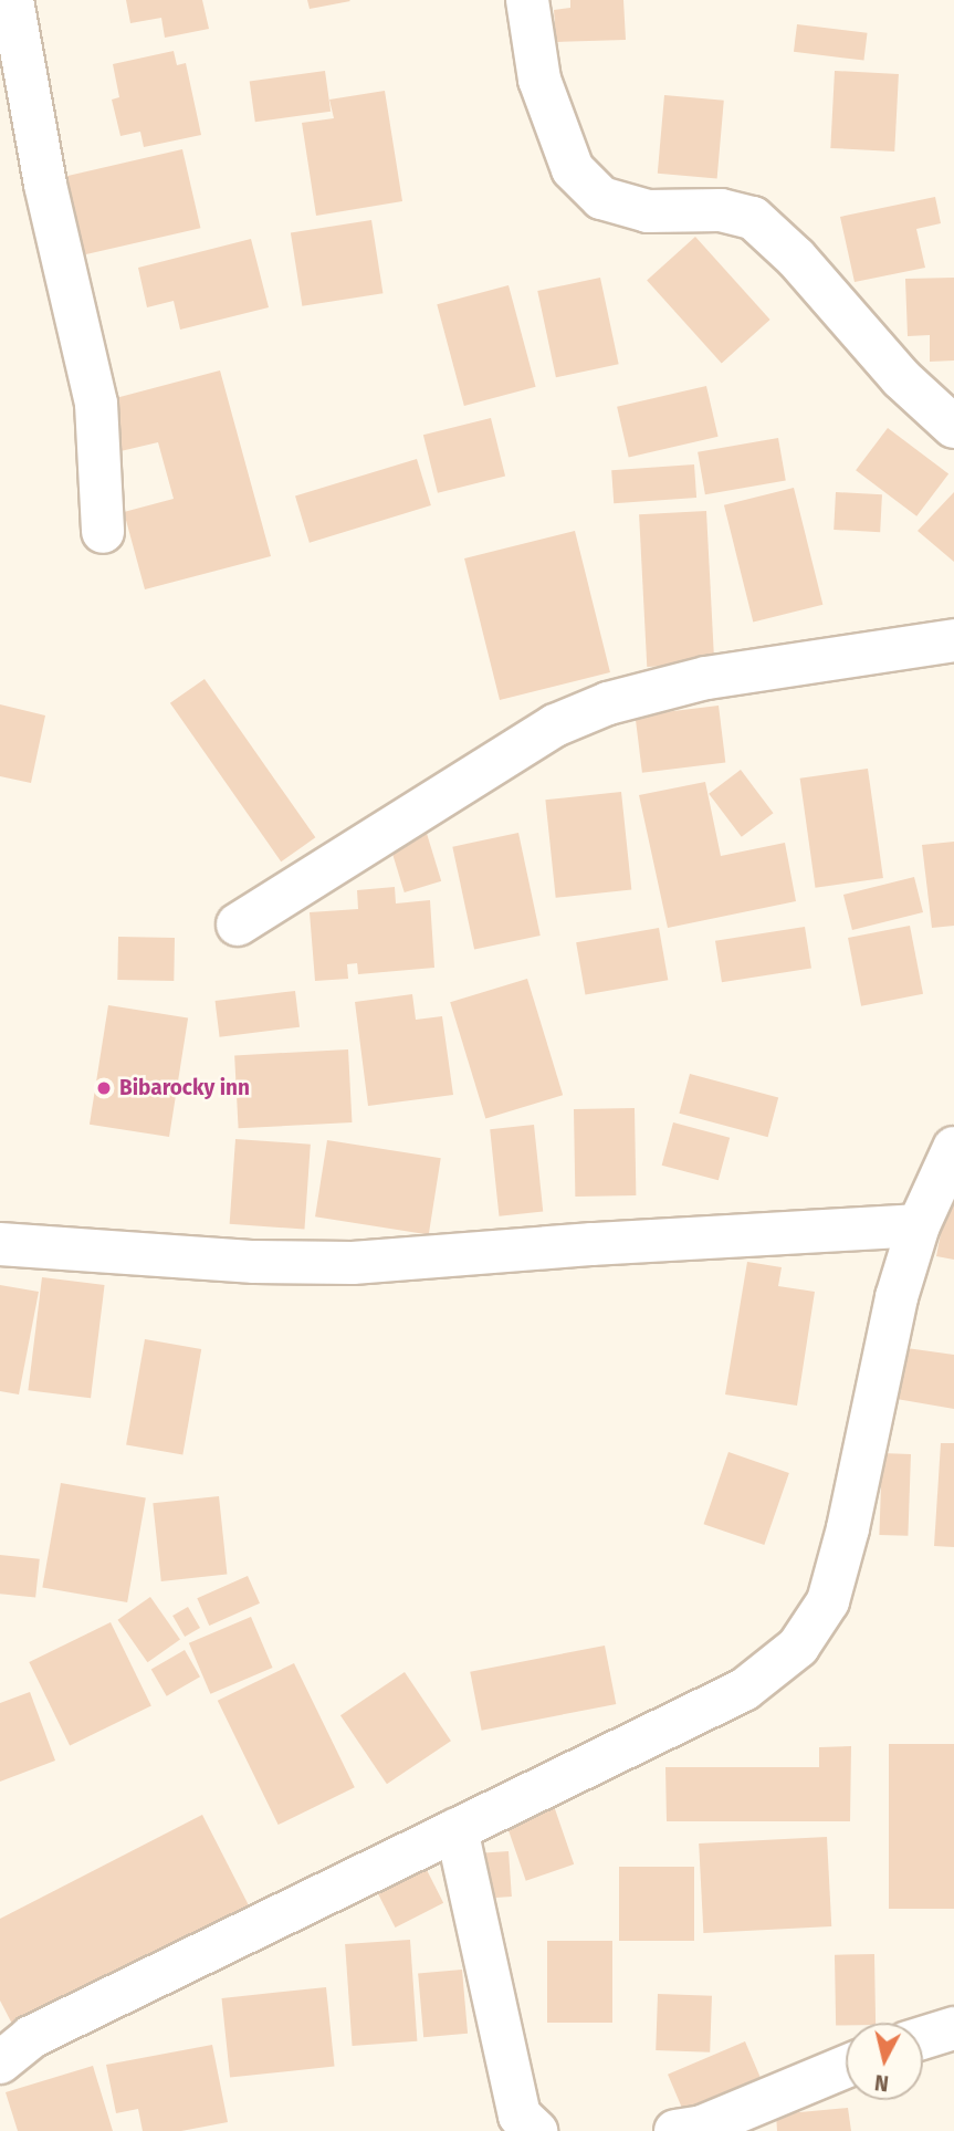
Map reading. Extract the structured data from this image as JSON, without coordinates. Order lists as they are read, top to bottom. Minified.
{"places":["Bibarocky inn"],"north":"bottom"}
